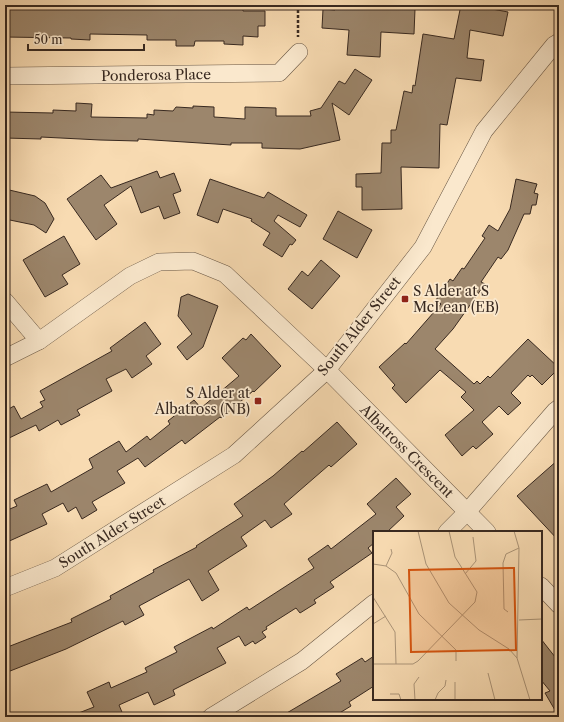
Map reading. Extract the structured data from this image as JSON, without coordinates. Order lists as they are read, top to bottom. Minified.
{"streets":{"street":["Ponderosa Place","South Alder Street","Albatross Crescent"]},"crossings":[["South Alder Street","Albatross Crescent"]],"places":{"transit":["S Alder at S McLean (EB)","S Alder at Albatross (NB)"]},"scale_bar":"50 m"}
